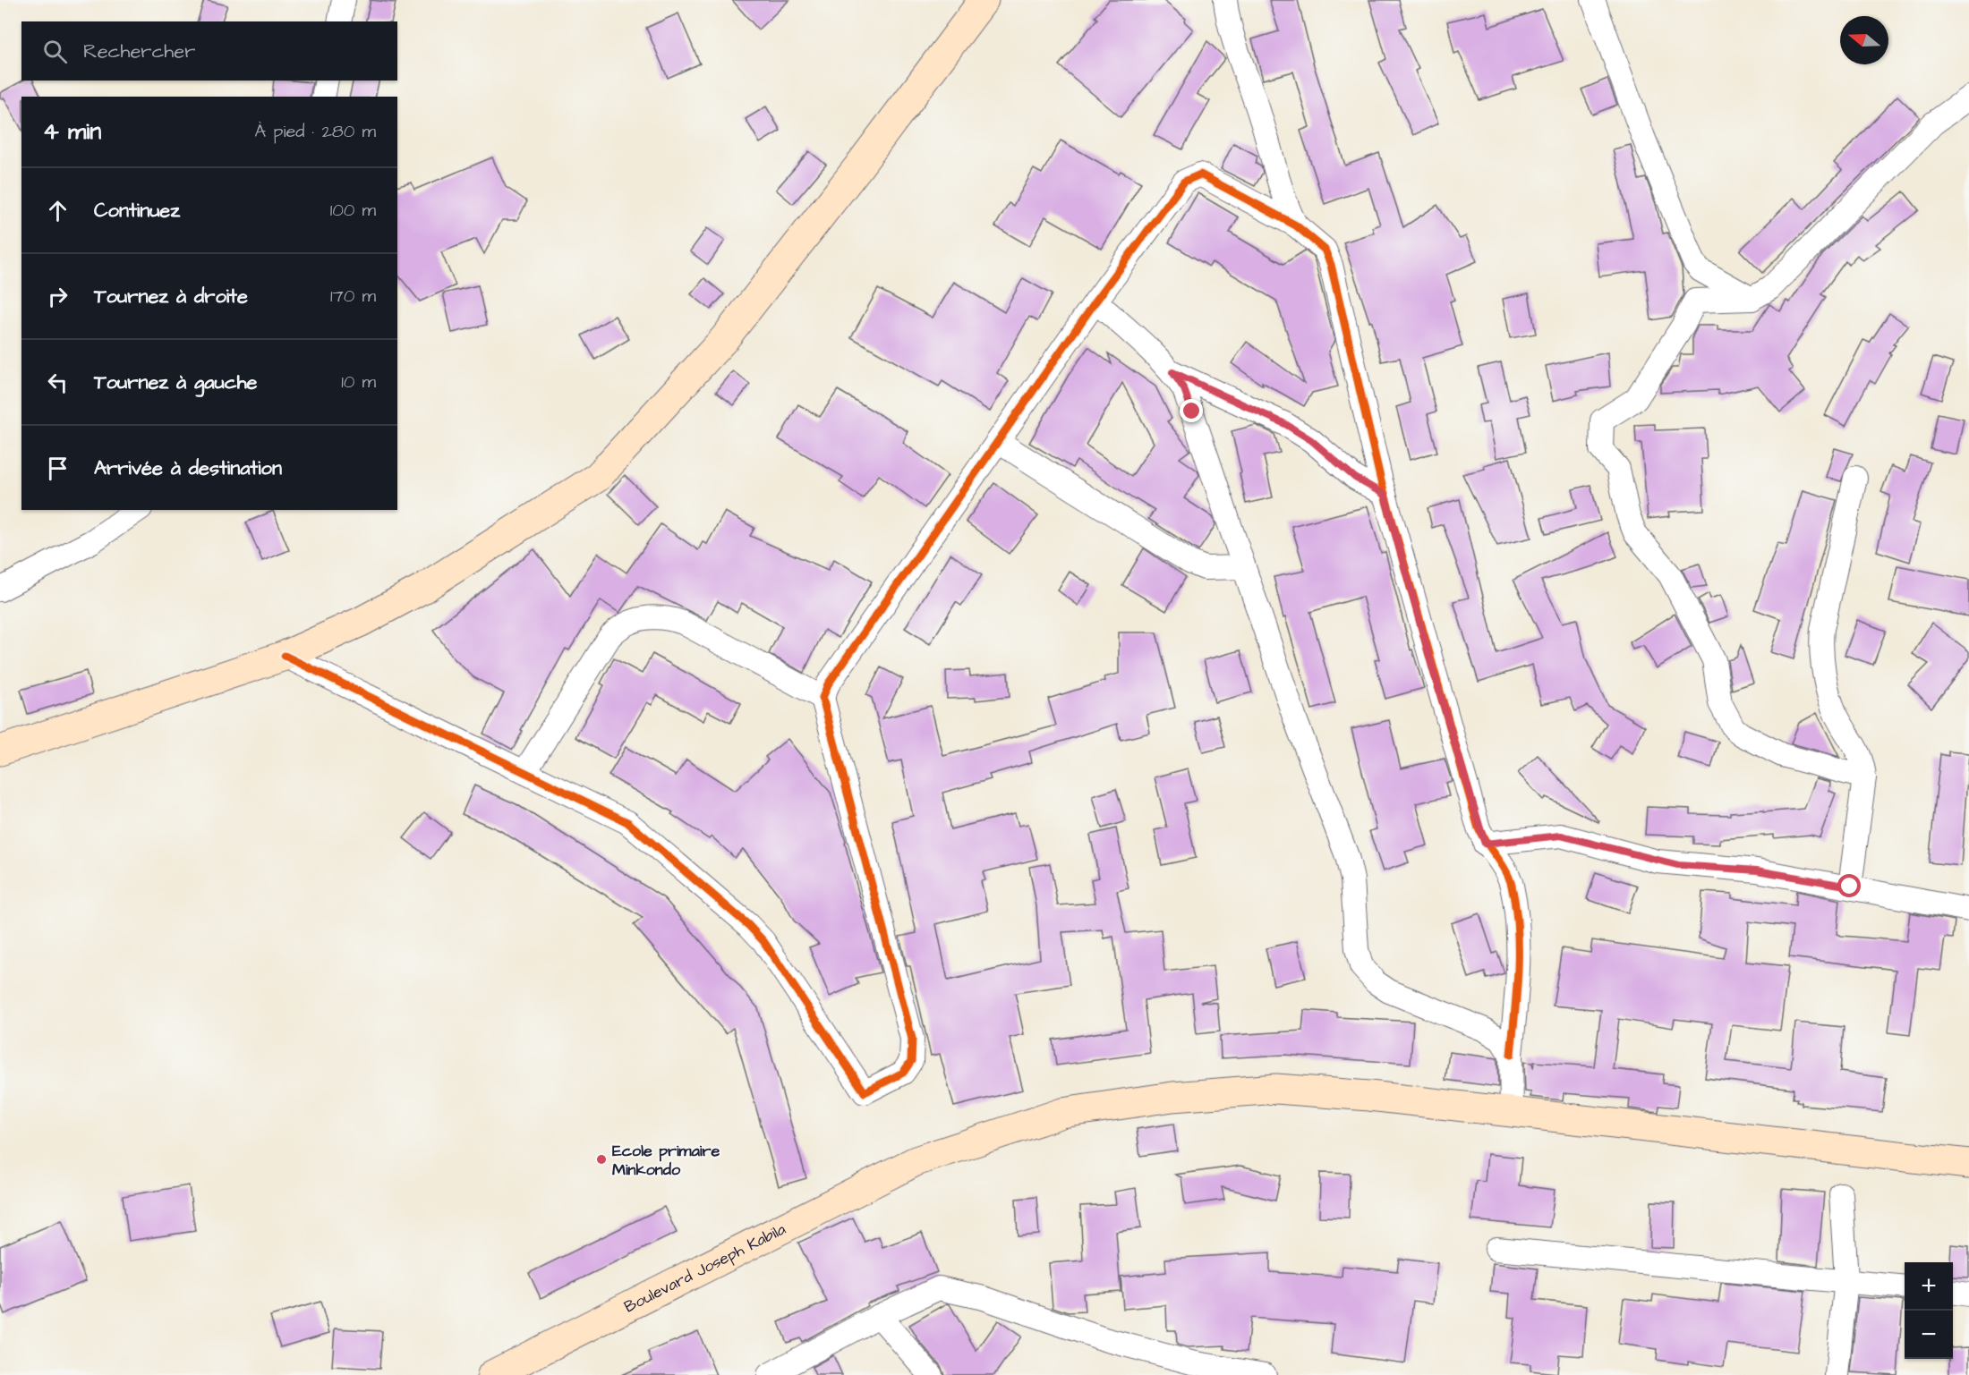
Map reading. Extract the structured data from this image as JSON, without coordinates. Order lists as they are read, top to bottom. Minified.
{"streets":{"main road":["Boulevard Joseph Kabila"]},"places":["Ecole primaire Minkondo"],"north":"left","page":{"search":"Rechercher","heading":["4 min","À pied · 280 m"],"list":[["Continuez","100 m"],["Tournez à droite","170 m"],["Tournez à gauche","10 m"],"Arrivée à destination"],"map_buttons":["+","−"]}}
